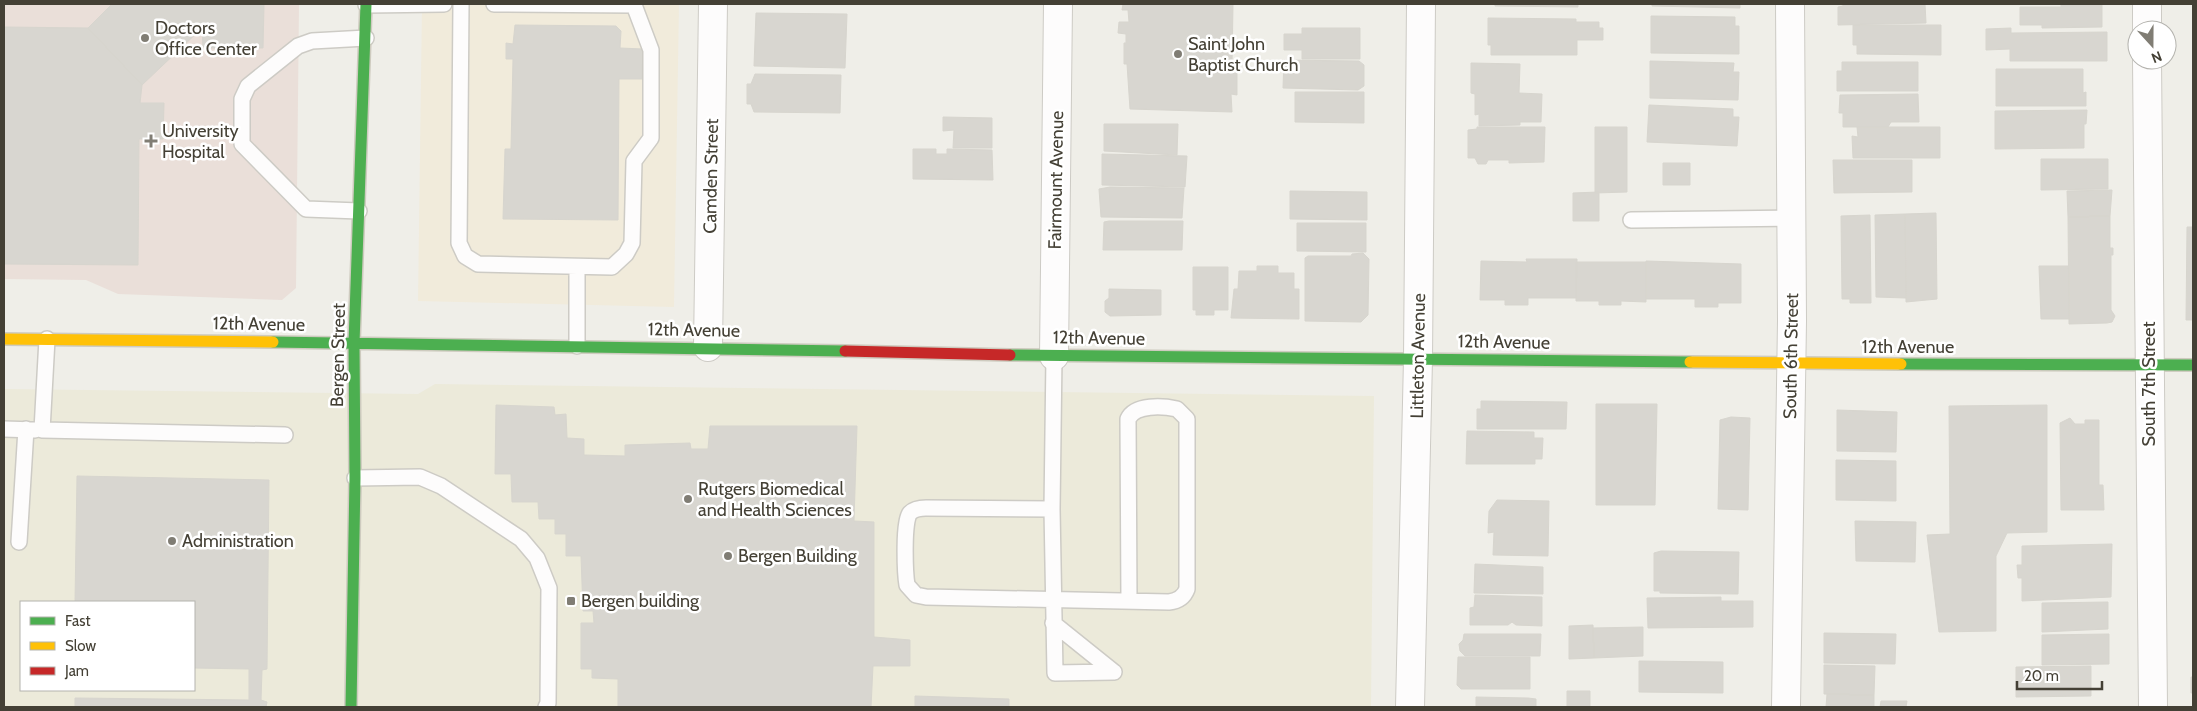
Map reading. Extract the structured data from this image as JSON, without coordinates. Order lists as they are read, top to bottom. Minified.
{"streets":{"street":["Camden Street","Fairmount Avenue","12th Avenue","Bergen Street","Littleton Avenue","South 6th Street","South 7th Street"]},"crossings":[["Camden Street","12th Avenue"],["Fairmount Avenue","12th Avenue"],["12th Avenue","Bergen Street"],["12th Avenue","Littleton Avenue"],["12th Avenue","South 6th Street"],["12th Avenue","South 7th Street"]],"places":{"other":["Doctors Office Center","Saint John Baptist Church","Rutgers Biomedical and Health Sciences","Administration","Bergen Building"],"health":["University Hospital"],"transit":["Bergen building"]},"legend":["Fast","Slow","Jam"],"scale_bar":"20 m","north":"bottom"}
